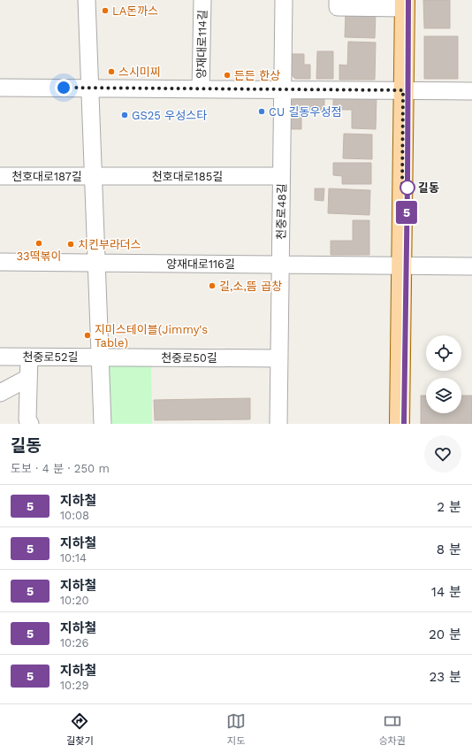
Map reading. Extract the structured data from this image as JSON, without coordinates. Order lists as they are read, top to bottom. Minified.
{"streets":{"street":["양재대로114길","천호대로187길","천호대로185길","천중로48길","양재대로116길","천중로52길","천중로50길"]},"crossings":[["양재대로114길","천중로48길"],["천호대로187길","천호대로185길"],["천호대로185길","천중로48길"],["천중로48길","양재대로116길"],["천중로48길","천중로50길"],["천중로52길","천중로50길"]],"places":["LA돈까스","스시미찌","든든 한상","CU 길동우성점","GS25 우성스타","길동","33떡볶이","치킨부라더스","길,소,뜸 곱창","지미스테이블(Jimmy's Table)"],"lines":["metro line 5"],"page":{"on_map":"5","heading":["길동","도보 · 4 분 · 250 m"],"list":[{"mark":"5","name":"지하철","note":"10:08","value":"2 분"},{"mark":"5","name":"지하철","note":"10:14","value":"8 분"},{"mark":"5","name":"지하철","note":"10:20","value":"14 분"},{"mark":"5","name":"지하철","note":"10:26","value":"20 분"},{"mark":"5","name":"지하철","note":"10:29","value":"23 분"}],"tabs":["길찾기","지도","승차권"]}}
